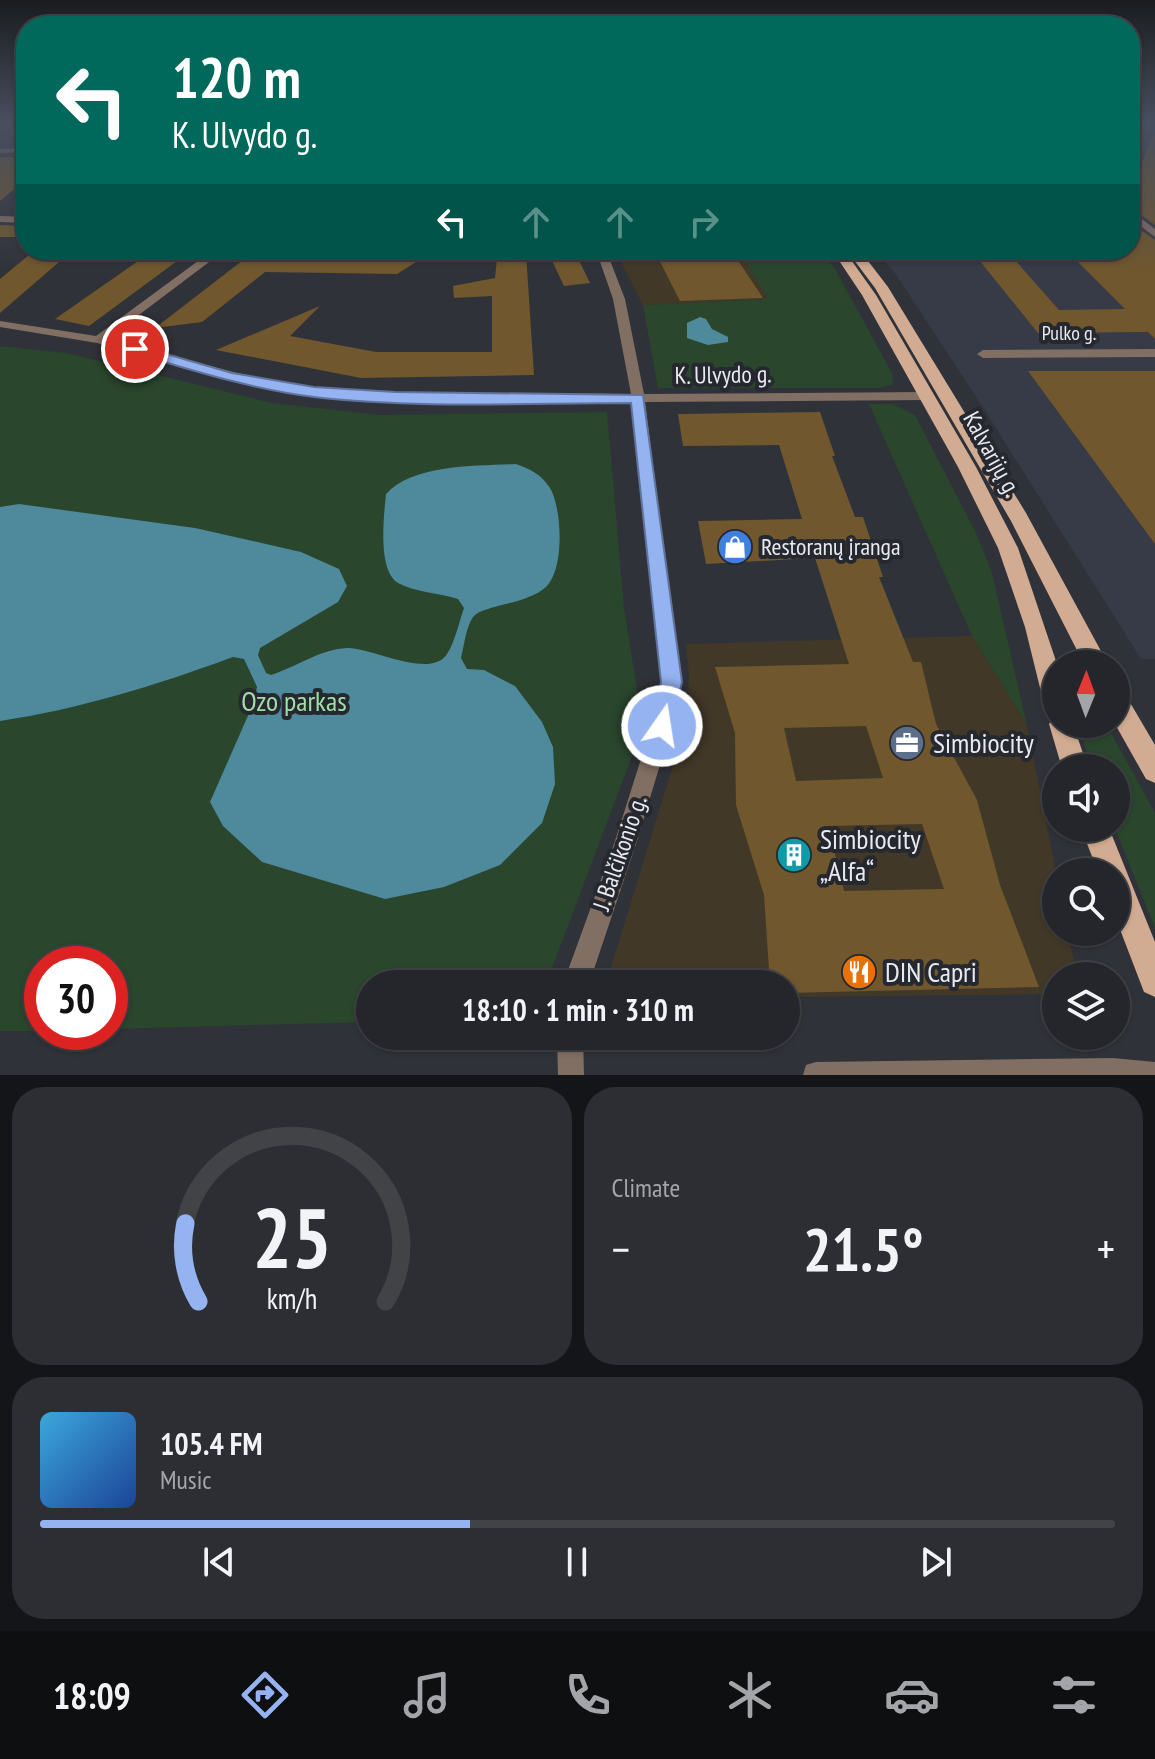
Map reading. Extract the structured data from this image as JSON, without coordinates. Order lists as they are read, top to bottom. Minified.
{"streets":{"main road":["Kalvarijų g."],"street":["Pulko g.","K. Ulvydo g.","J. Balčikonio g."]},"crossings":[["K. Ulvydo g.","Kalvarijų g."],["K. Ulvydo g.","J. Balčikonio g."]],"parks":["Ozo parkas"],"places":{"shop":["Restoranų įranga"],"office":["Simbiocity"],"building":["Simbiocity „Alfa“"],"restaurant":["DIN Capri"]},"north":"top","page":{"turn":["120 m","K. Ulvydo g."],"limit":"30","trip":"18:10 · 1 min · 310 m","tile":"Climate","heat":["−","21.5°","+"],"song":["105.4 FM","Music"],"tabs":"18:09","gauge":["25","km/h"]}}
